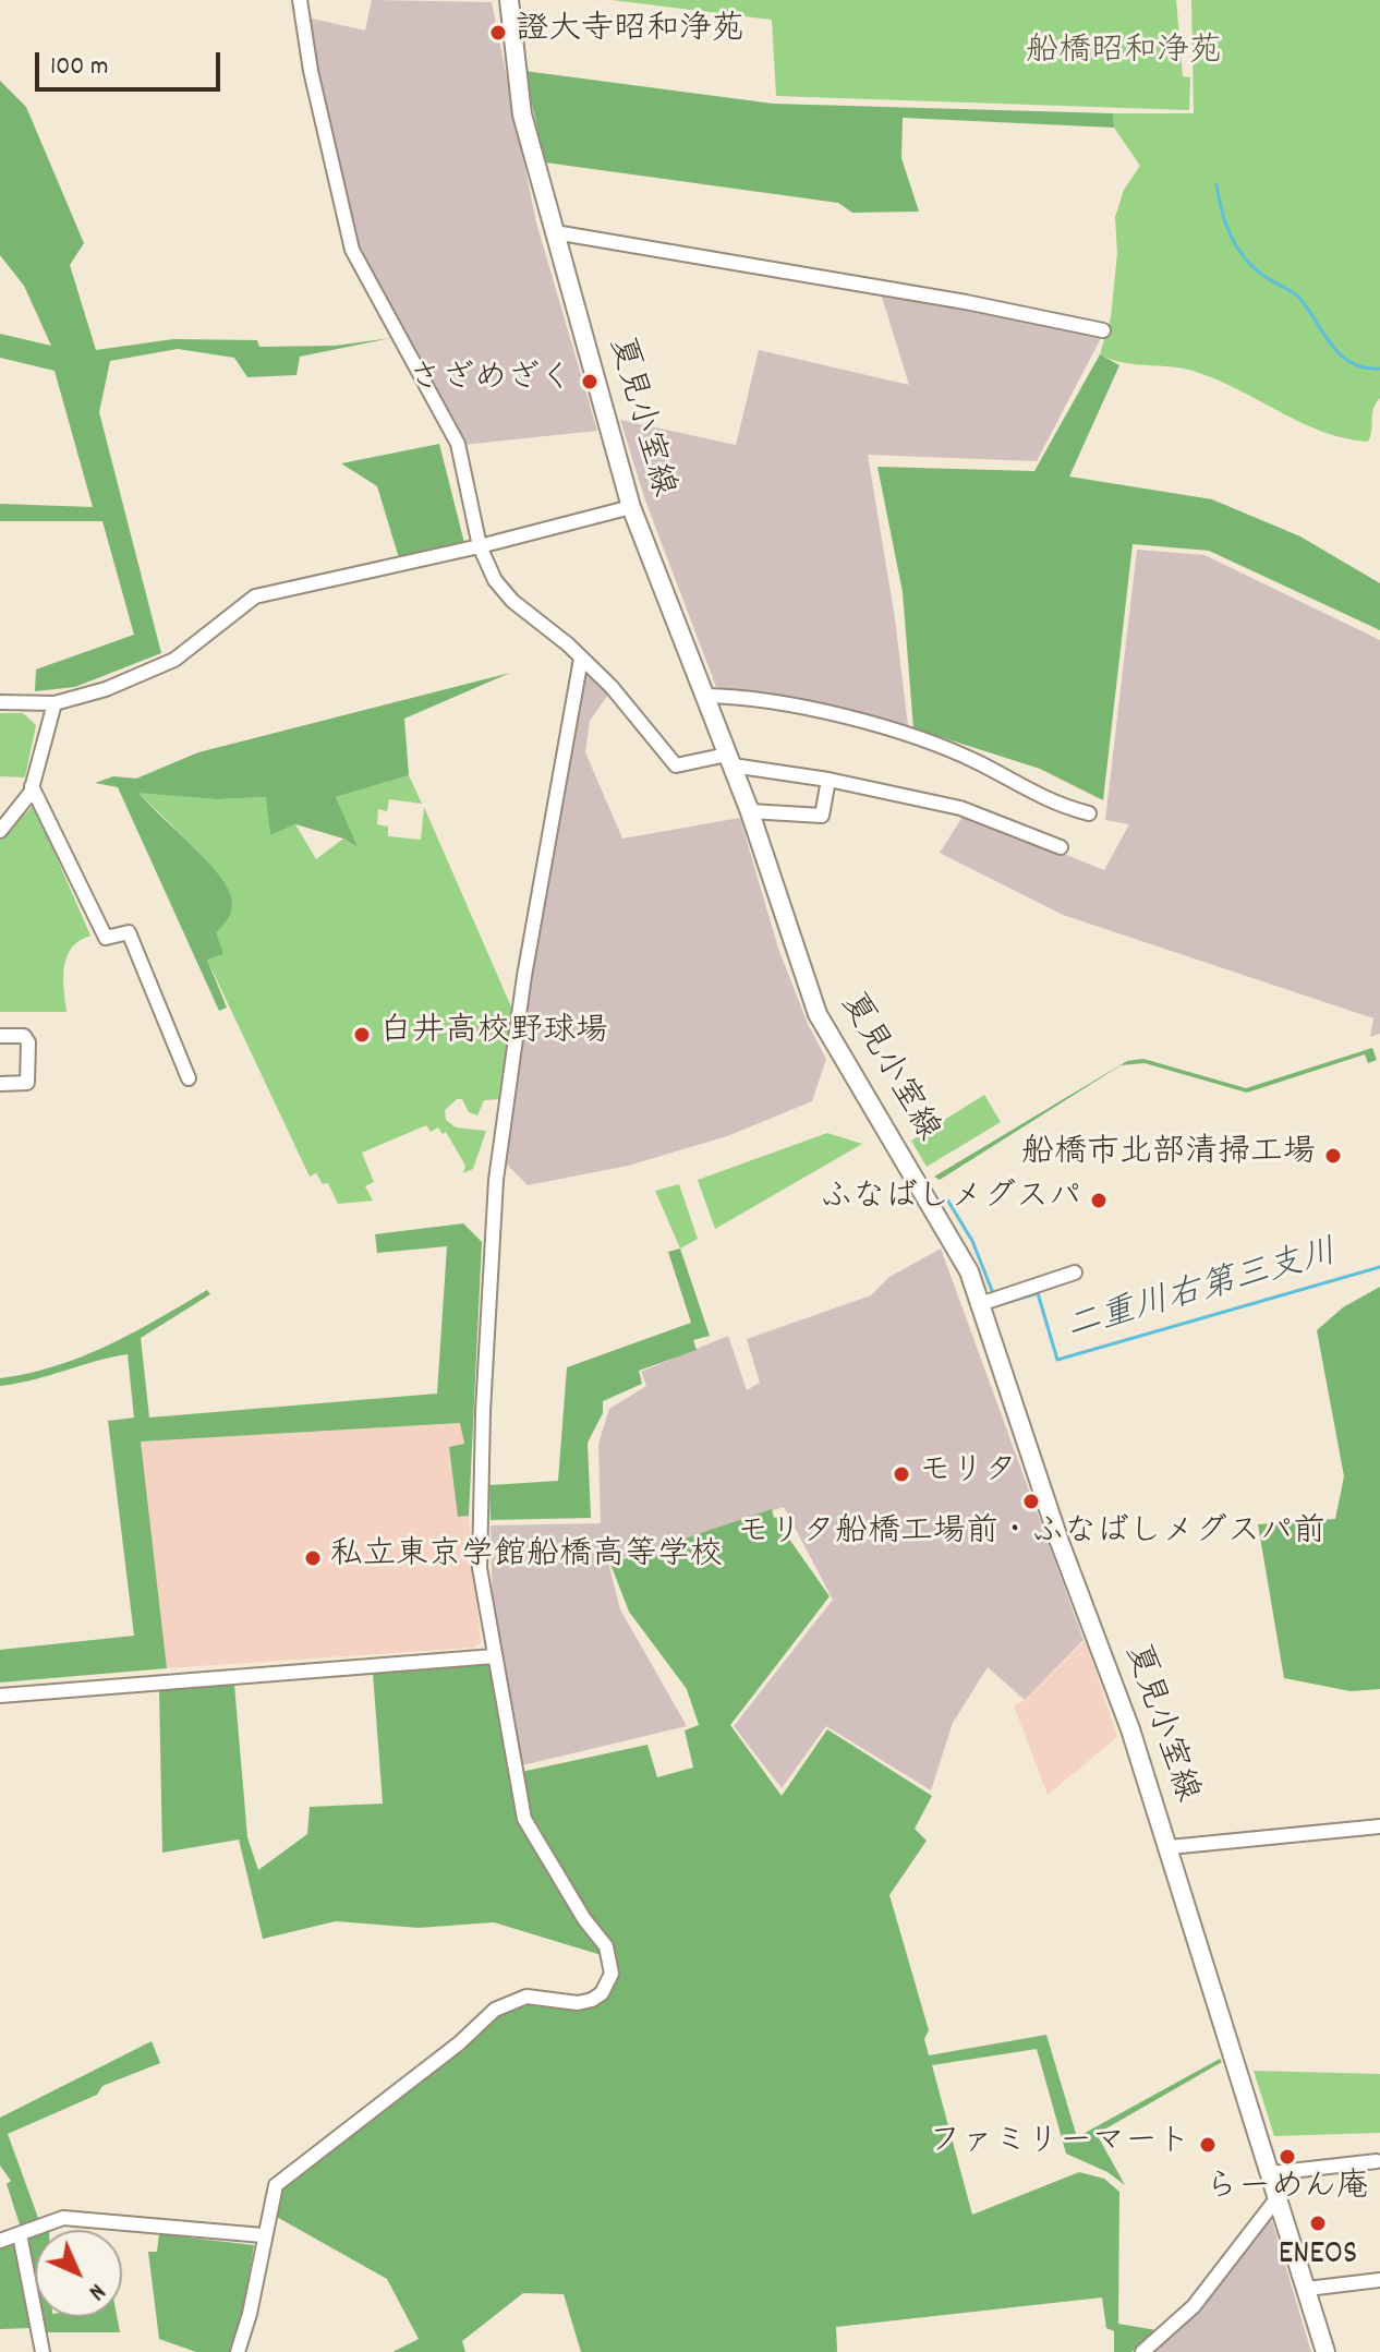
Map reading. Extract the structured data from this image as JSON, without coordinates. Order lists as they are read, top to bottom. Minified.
{"streets":{"main road":["夏見小室線"]},"water":["二重川右第三支川"],"parks":["船橋昭和浄苑"],"places":["證大寺昭和浄苑","さざめざく","白井高校野球場","船橋市北部清掃工場","ふなばしメグスパ","モリタ","モリタ船橋工場前・ふなばしメグスパ前","私立東京学館船橋高等学校","ファミリーマート","らーめん庵","ENEOS"],"scale_bar":"100 m","north":"bottom right"}
